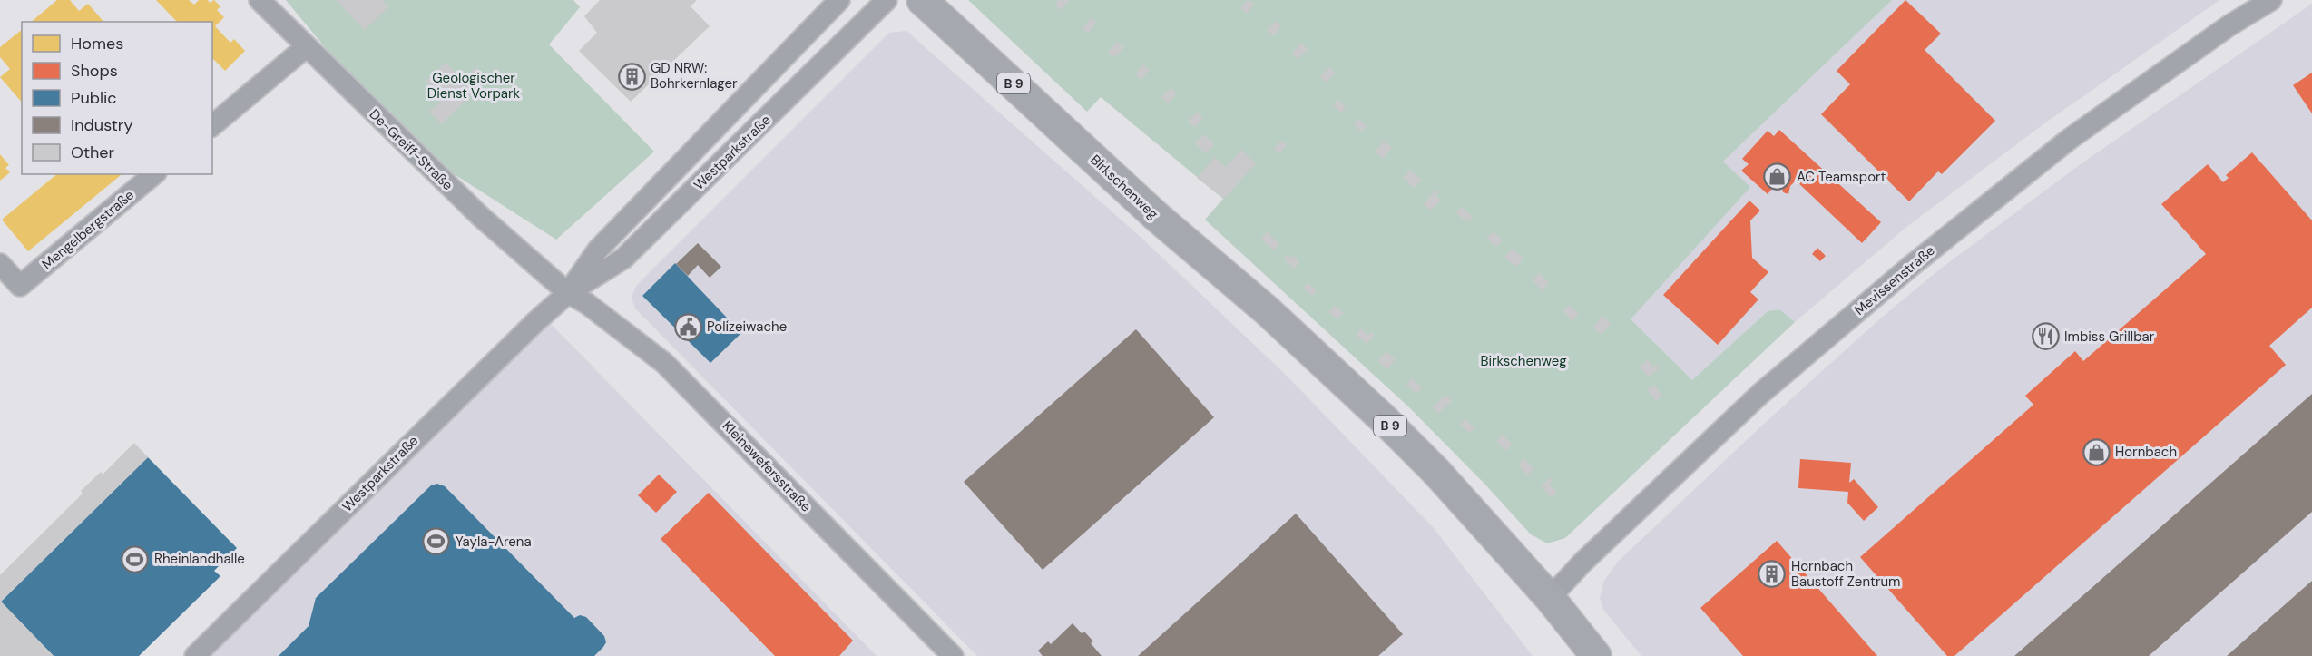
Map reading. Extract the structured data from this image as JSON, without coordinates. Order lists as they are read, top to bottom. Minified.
{"streets":{"main road":["B 9","Birkschenweg"],"street":["De-Greiff-Straße","Westparkstraße","Mengelbergstraße","Mevissenstraße","Kleinewefersstraße"]},"crossings":[["De-Greiff-Straße","Westparkstraße"],["De-Greiff-Straße","Kleinewefersstraße"],["Westparkstraße","Kleinewefersstraße"],["Birkschenweg","Mevissenstraße"]],"parks":["Geologischer Dienst Vorpark","Birkschenweg"],"places":{"building":["GD NRW: Bohrkernlager","Hornbach Baustoff Zentrum"],"shop":["AC Teamsport","Hornbach"],"public building":["Polizeiwache"],"restaurant":["Imbiss Grillbar"],"sports":["Yayla-Arena","Rheinlandhalle"]},"legend":["Homes","Shops","Public","Industry","Other"]}
